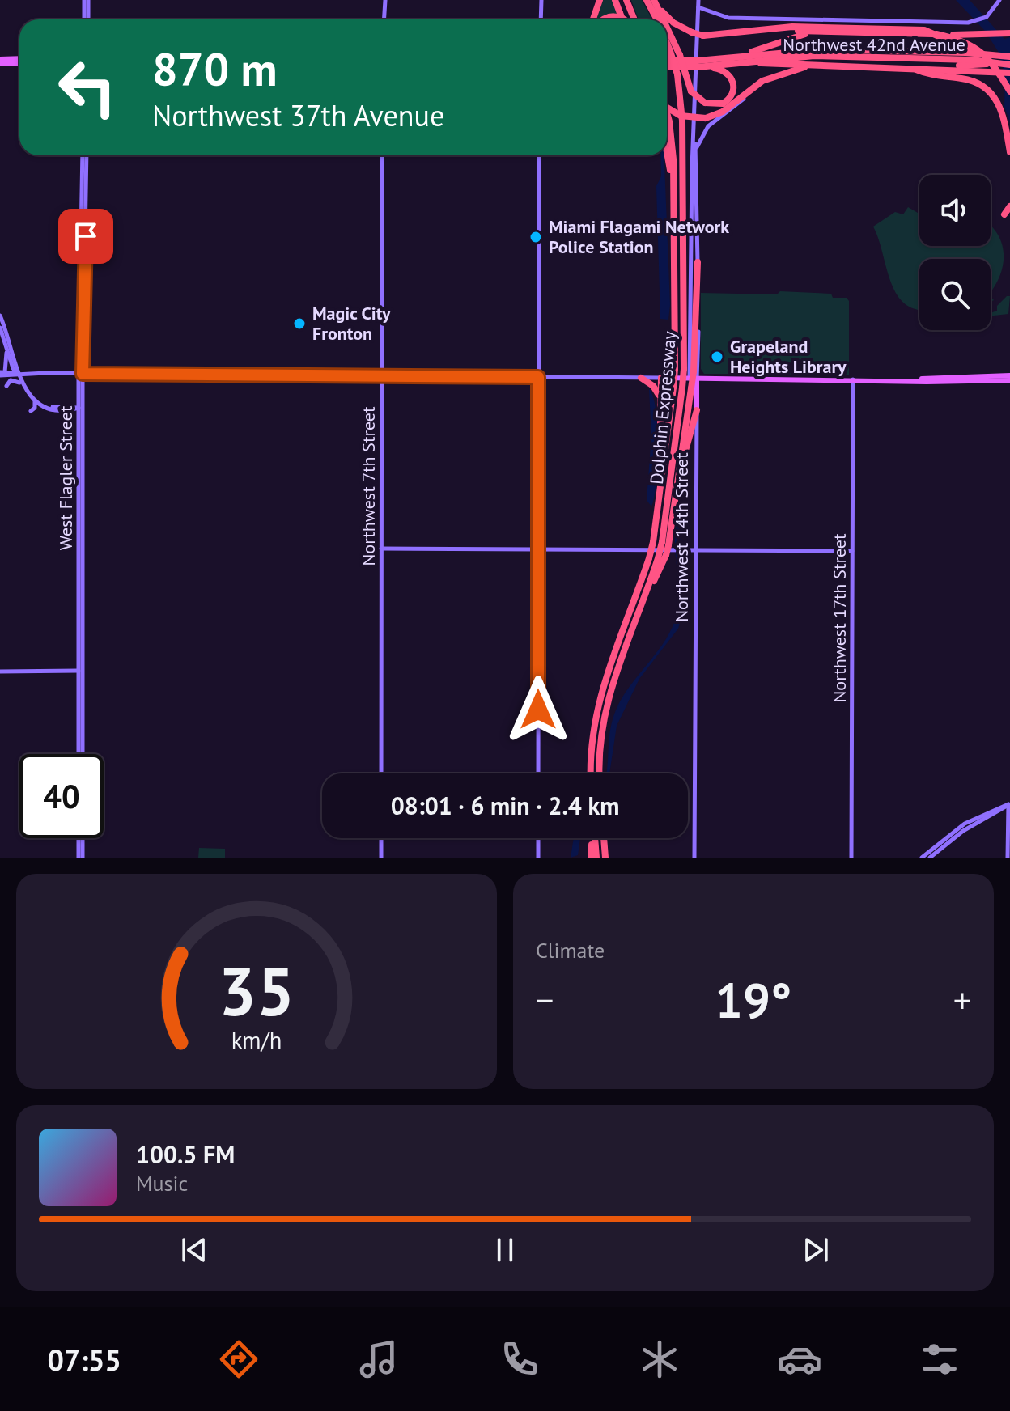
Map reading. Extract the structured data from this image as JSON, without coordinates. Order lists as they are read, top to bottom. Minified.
{"streets":{"highway":["Northwest 42nd Avenue","Dolphin Expressway"],"main road":["Northwest 14th Street"],"street":["West Flagler Street","Northwest 7th Street","Northwest 17th Street"]},"places":["Miami Flagami Network Police Station","Magic City Fronton","Grapeland Heights Library"],"page":{"turn":["870 m","Northwest 37th Avenue"],"limit":"40","trip":"08:01 · 6 min · 2.4 km","tile":"Climate","heat":["−","19°","+"],"song":["100.5 FM","Music"],"tabs":"07:55","gauge":["35","km/h"]}}
